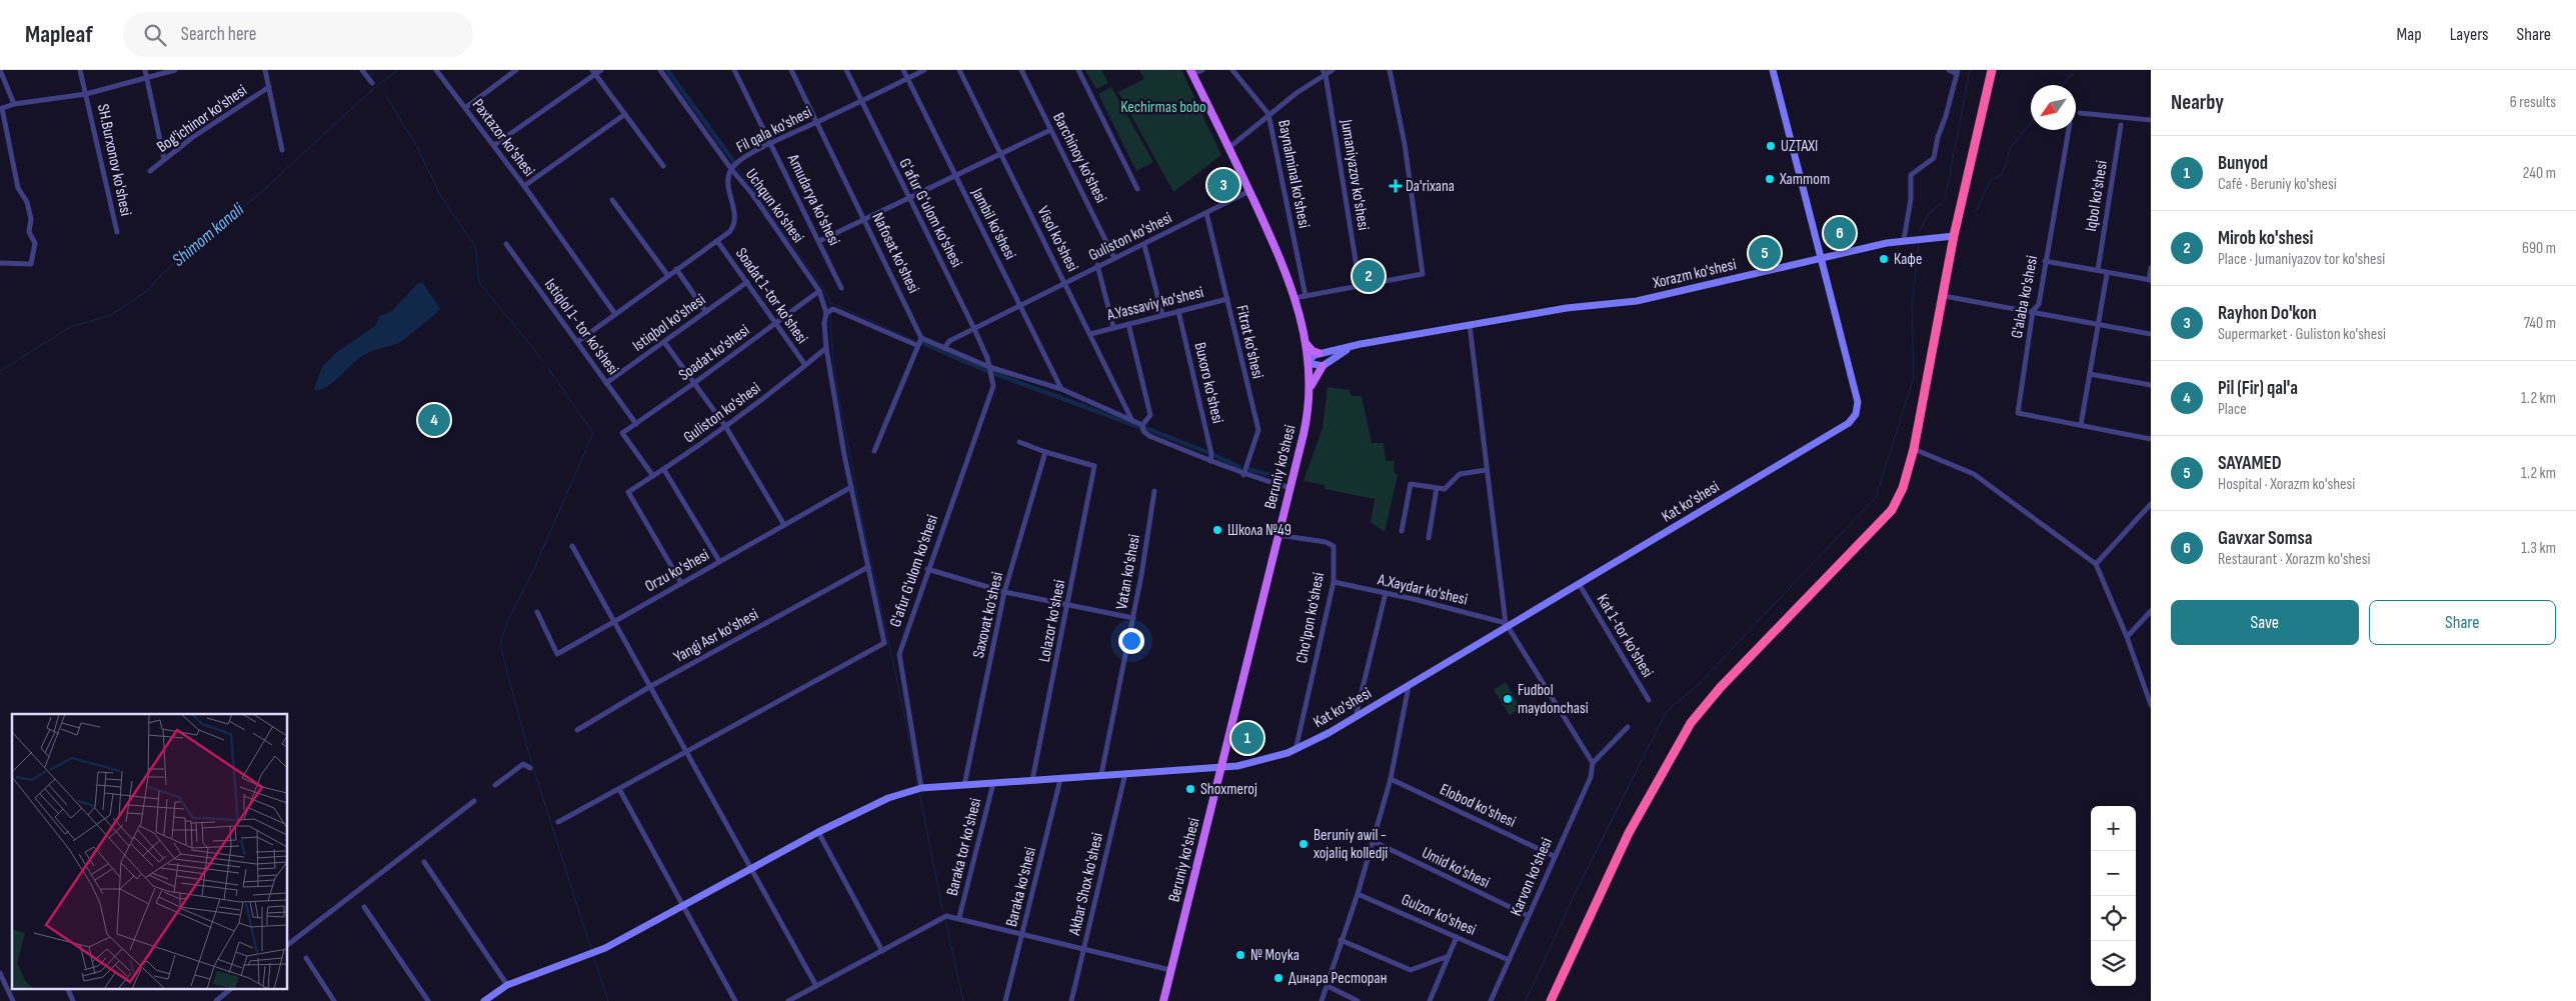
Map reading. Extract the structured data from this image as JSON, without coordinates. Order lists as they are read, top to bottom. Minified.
{"streets":{"main road":["Beruniy ko'shesi"],"street":["Bog'ichinor ko'shesi","Fil qala ko'shesi","Paxtazor ko'shesi","Barchinoy ko'shesi","SH.Burxonov ko'shesi","Baynalminal ko'shesi","Jumaniyazov ko'shesi","Iqbol ko'shesi","Amudarya ko'shesi","Uchqun ko'shesi","Gʻafur Gʻulom ko'shesi","Jambil ko'shesi","Guliston ko'shesi","Visol ko'shesi","Nafosat ko'shesi","Xorazm ko'shesi","Soadat 1-tor ko'shesi","G'alaba ko'shesi","A.Yassaviy ko'shesi","Istiqbol ko'shesi","Istiqlol 1- tor ko'shesi","Fitrat ko'shesi","Soadat ko'shesi","Buxoro ko'shesi","Kat ko'shesi","Orzu ko'shesi","G'afur G'ulom ko'shesi","Vatan ko'shesi","A.Xaydar ko'shesi","Saxovat ko'shesi","Cho'lpon ko'shesi","Lolazor ko'shesi","Yangi Asr ko'shesi","Kat 1-tor ko'shesi","Elobod ko'shesi","Baraka tor ko'shesi","Umid ko'shesi","Karvon ko'shesi","Akbar Shox ko'shesi","Baraka ko'shesi","Gulzor ko'shesi"]},"crossings":[["Fil qala ko'shesi","Paxtazor ko'shesi"],["Fil qala ko'shesi","Amudarya ko'shesi"],["Fil qala ko'shesi","Uchqun ko'shesi"],["Fil qala ko'shesi","Gʻafur Gʻulom ko'shesi"],["Fil qala ko'shesi","Jambil ko'shesi"],["Fil qala ko'shesi","Nafosat ko'shesi"],["Fil qala ko'shesi","Soadat 1-tor ko'shesi"],["Fil qala ko'shesi","Istiqlol 1- tor ko'shesi"],["Barchinoy ko'shesi","Guliston ko'shesi"],["Uchqun ko'shesi","Soadat ko'shesi"],["Gʻafur Gʻulom ko'shesi","Guliston ko'shesi"],["Gʻafur Gʻulom ko'shesi","G'afur G'ulom ko'shesi"],["Jambil ko'shesi","Guliston ko'shesi"],["Guliston ko'shesi","Visol ko'shesi"],["Guliston ko'shesi","Soadat 1-tor ko'shesi"],["Guliston ko'shesi","Fitrat ko'shesi"],["Guliston ko'shesi","Soadat ko'shesi"],["Guliston ko'shesi","Beruniy ko'shesi"],["Guliston ko'shesi","Orzu ko'shesi"],["Visol ko'shesi","A.Yassaviy ko'shesi"],["Xorazm ko'shesi","Kat ko'shesi"],["Soadat 1-tor ko'shesi","Istiqbol ko'shesi"],["Soadat 1-tor ko'shesi","Soadat ko'shesi"],["A.Yassaviy ko'shesi","Fitrat ko'shesi"],["A.Yassaviy ko'shesi","Buxoro ko'shesi"],["Istiqbol ko'shesi","Istiqlol 1- tor ko'shesi"],["Istiqlol 1- tor ko'shesi","Soadat ko'shesi"],["Beruniy ko'shesi","Kat ko'shesi"],["Beruniy ko'shesi","Cho'lpon ko'shesi"],["Kat ko'shesi","G'afur G'ulom ko'shesi"],["Kat ko'shesi","Vatan ko'shesi"],["Kat ko'shesi","A.Xaydar ko'shesi"],["Kat ko'shesi","Saxovat ko'shesi"],["Kat ko'shesi","Cho'lpon ko'shesi"],["Kat ko'shesi","Lolazor ko'shesi"],["Kat ko'shesi","Kat 1-tor ko'shesi"],["Kat ko'shesi","Baraka tor ko'shesi"],["Kat ko'shesi","Akbar Shox ko'shesi"],["Kat ko'shesi","Baraka ko'shesi"],["A.Xaydar ko'shesi","Cho'lpon ko'shesi"],["Saxovat ko'shesi","Lolazor ko'shesi"],["Elobod ko'shesi","Karvon ko'shesi"],["Umid ko'shesi","Karvon ko'shesi"],["Karvon ko'shesi","Gulzor ko'shesi"]],"water":["Shimom kanali"],"parks":["Kechirmas bobo"],"places":{"other":["UZTAXI","Xammom","Кафе","Школа №49","Fudbol maydonchasi","Shoxmeroj","Beruniy awil - xojaliq kolledji","№ Moyka","Динара Ресторан"],"health":["Da'rixana"]},"north":"bottom left","page":{"header":"Mapleaf","search":"Search here","nav":["Map","Layers","Share"],"heading":["Nearby","6 results"],"list":[{"mark":"1","name":"Bunyod","note":"Café · Beruniy ko'shesi","value":"240 m"},{"mark":"2","name":"Mirob ko'shesi","note":"Place · Jumaniyazov tor ko'shesi","value":"690 m"},{"mark":"3","name":"Rayhon Do'kon","note":"Supermarket · Guliston ko'shesi","value":"740 m"},{"mark":"4","name":"Pil (Fir) qal'a","note":"Place","value":"1.2 km"},{"mark":"5","name":"SAYAMED","note":"Hospital · Xorazm ko'shesi","value":"1.2 km"},{"mark":"6","name":"Gavxar Somsa","note":"Restaurant · Xorazm ko'shesi","value":"1.3 km"}],"pins":["3","6","5","2","4","1"],"buttons":["Save","Share"],"map_buttons":["+","−"]}}
